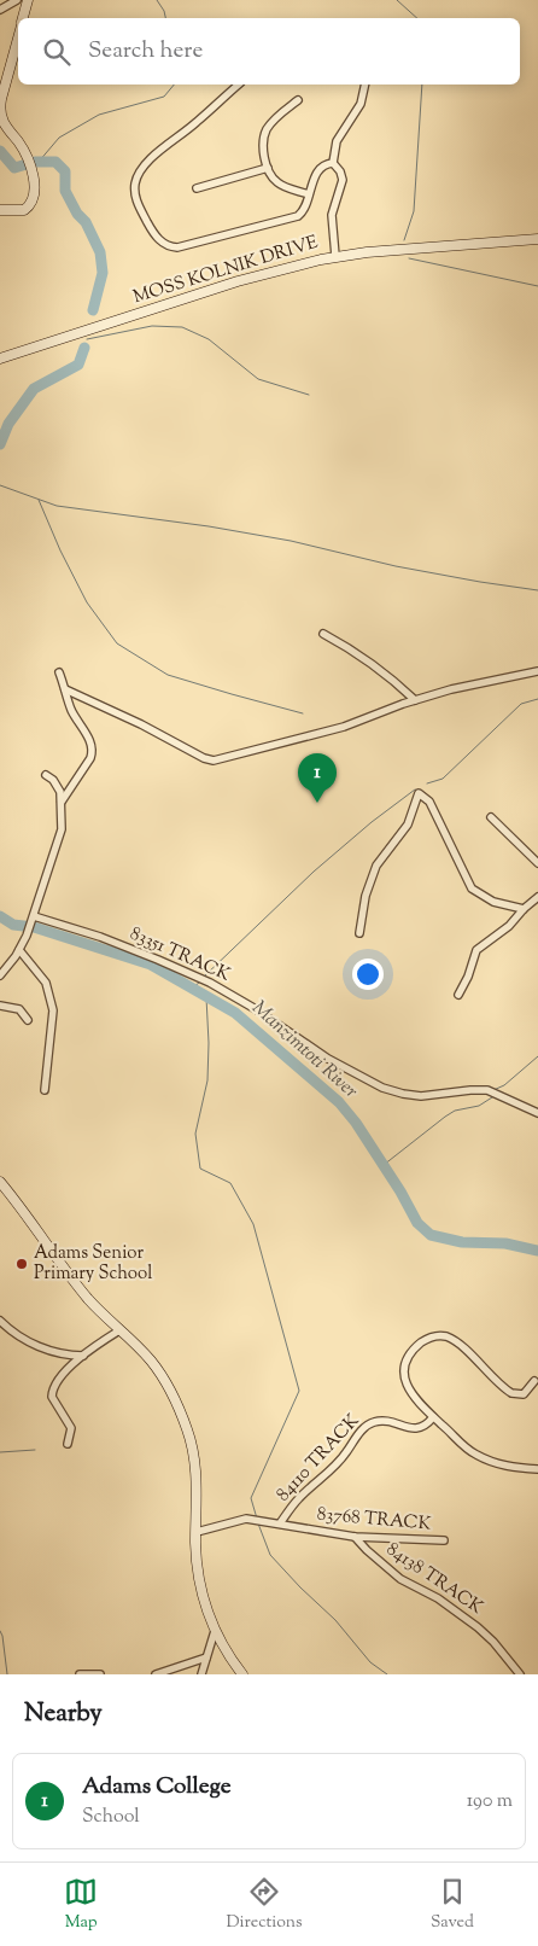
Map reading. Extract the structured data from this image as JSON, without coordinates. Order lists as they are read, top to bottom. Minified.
{"streets":{"street":["MOSS KOLNIK DRIVE","83351 TRACK","84110 TRACK","83768 TRACK","84138 TRACK"]},"crossings":[["84110 TRACK","83768 TRACK"],["83768 TRACK","84138 TRACK"]],"water":["Manzimtoti River"],"places":["Adams Senior Primary School"],"page":{"search":"Search here","pins":"1","heading":"Nearby","list":[{"mark":"1","name":"Adams College","note":"School","value":"190 m"}],"nav":["Map","Directions","Saved"]}}
